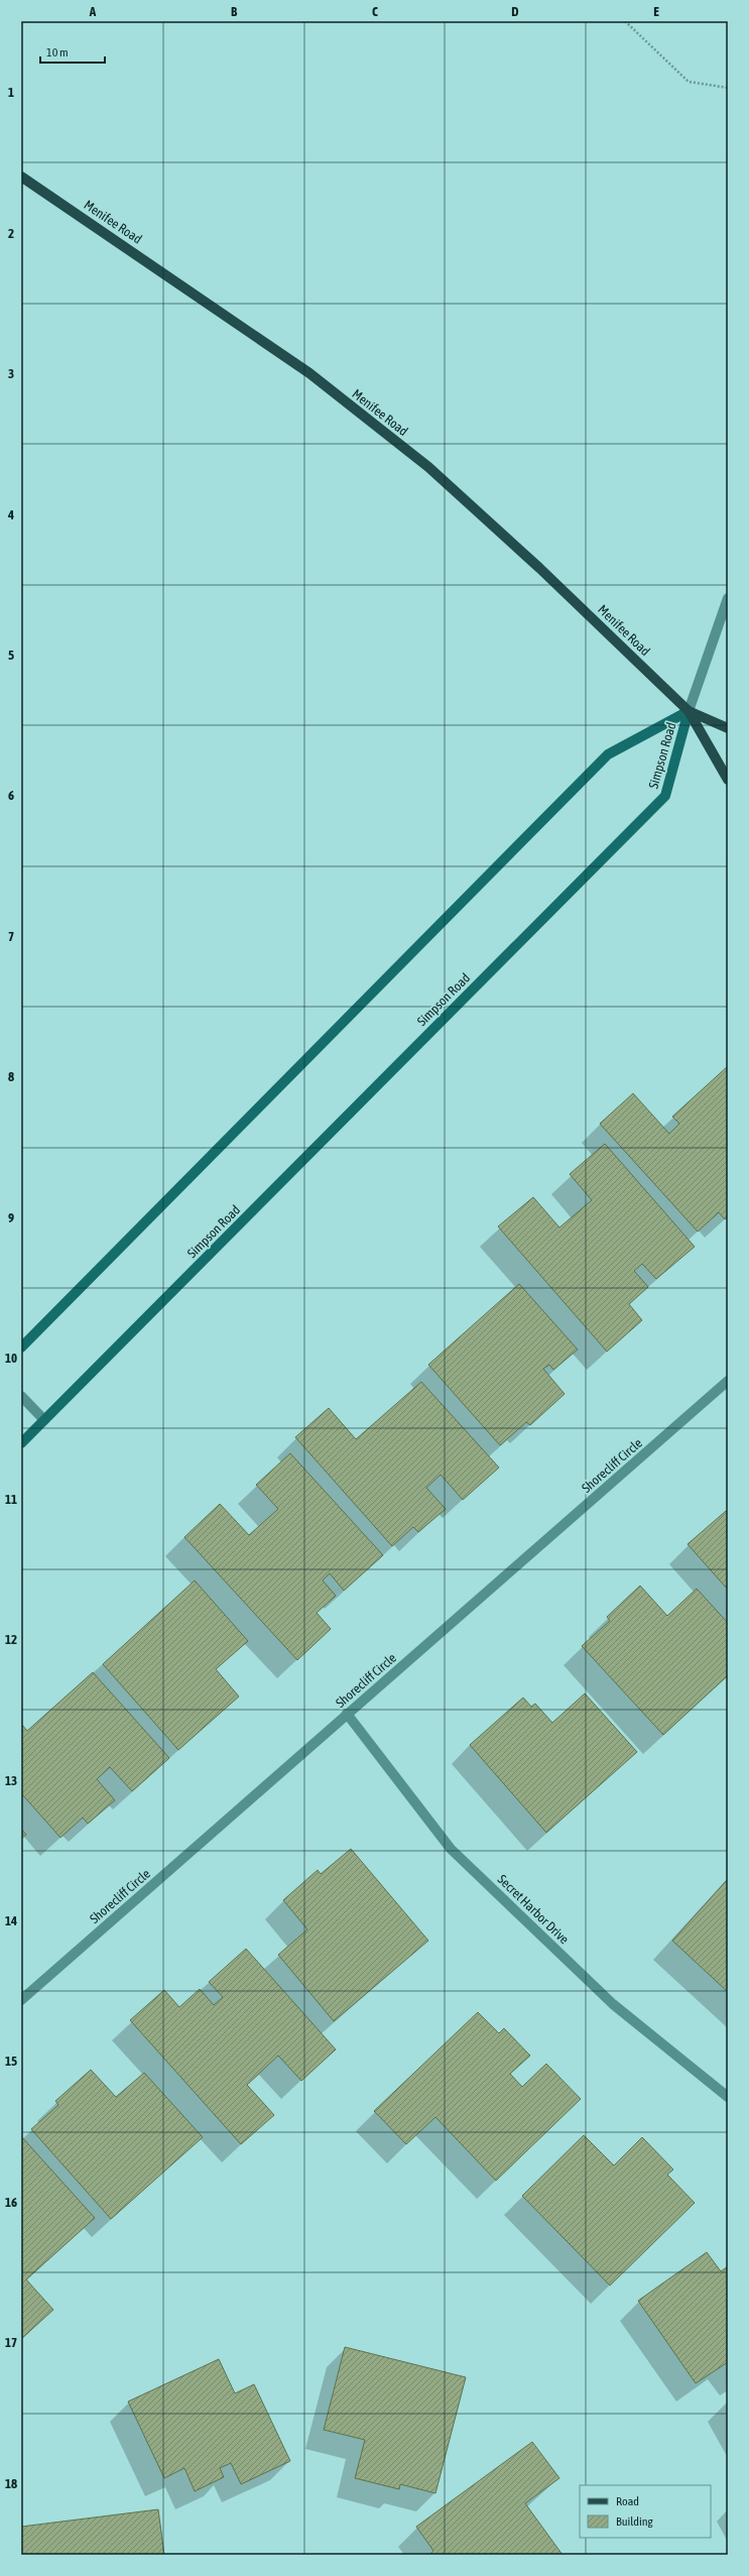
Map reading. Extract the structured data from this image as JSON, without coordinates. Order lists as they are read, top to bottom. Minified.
{"streets":{"main road":["Menifee Road","Simpson Road"],"street":["Shorecliff Circle","Secret Harbor Drive"]},"crossings":[["Menifee Road","Simpson Road"],["Shorecliff Circle","Secret Harbor Drive"]],"legend":["Road","Building"],"scale_bar":"10 m","grid":{"columns":["A","B","C","D","E"],"rows":["1","2","3","4","5","6","7","8","9","10","11","12","13","14","15","16","17","18"]}}
